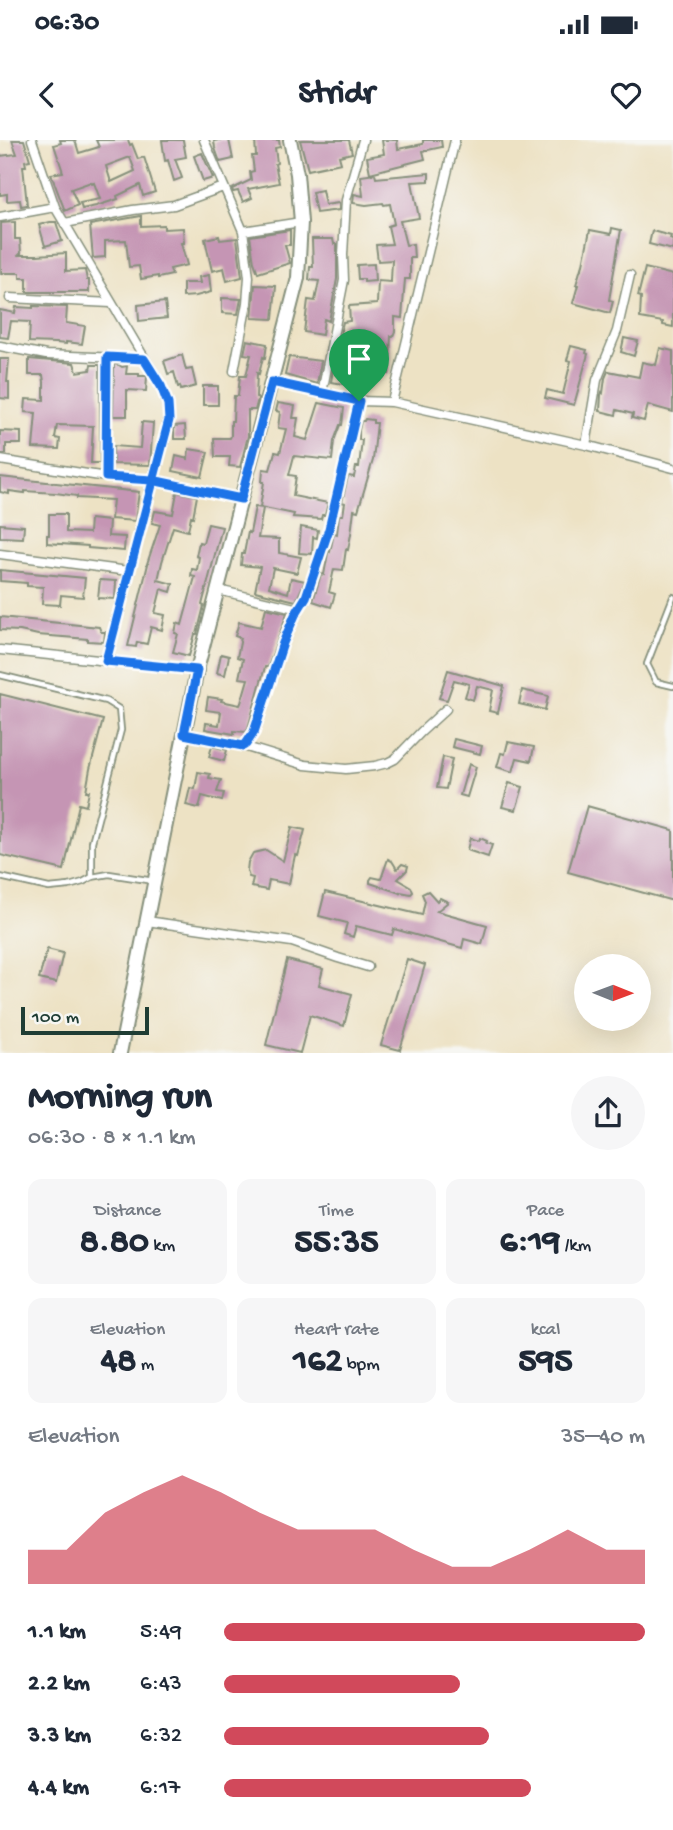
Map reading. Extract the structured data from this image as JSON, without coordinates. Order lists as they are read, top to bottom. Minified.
{"scale_bar":"100 m","north":"right","page":{"status":"06:30","header":"Stridr","scale":"100 m","heading":["Morning run","06:30 · 8 × 1.1 km"],"stats":[["Distance","8.80 km"],["Time","55:35"],["Pace","6:19 /km"],["Elevation","48 m"],["Heart rate","162 bpm"],["kcal","595"]],"chart":["Elevation","35–40 m"],"list":[{"name":"1.1 km","note":"5:49"},{"name":"2.2 km","note":"6:43"},{"name":"3.3 km","note":"6:32"},{"name":"4.4 km","note":"6:17"}]}}
